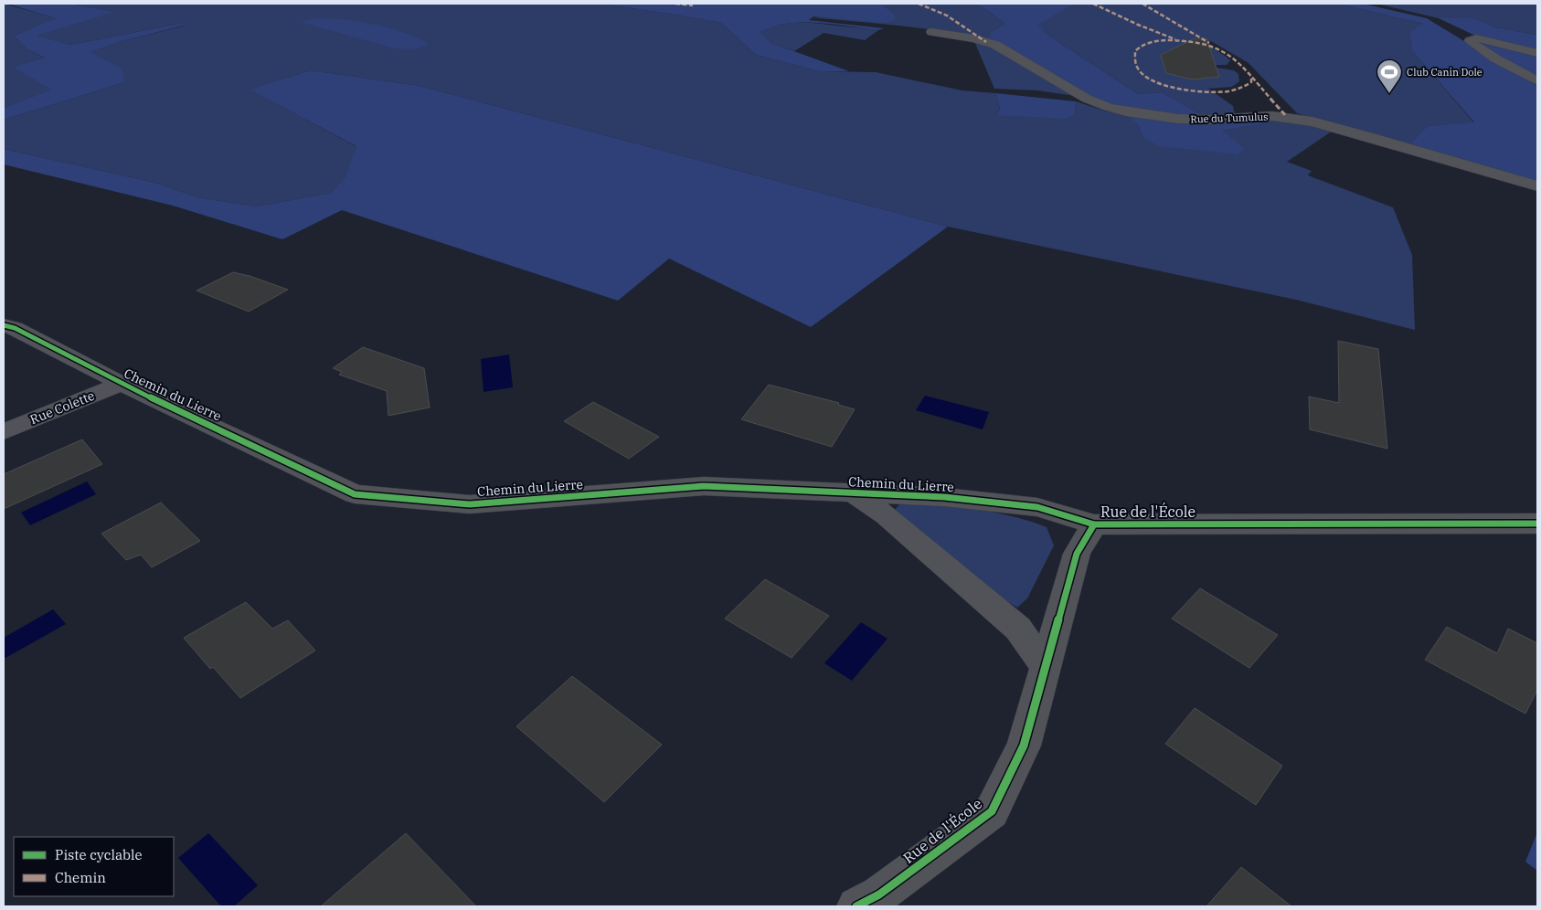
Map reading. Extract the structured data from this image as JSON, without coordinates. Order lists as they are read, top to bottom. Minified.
{"streets":{"street":["Rue du Tumulus","Chemin du Lierre","Rue Colette","Rue de l'École"]},"crossings":[["Chemin du Lierre","Rue Colette"],["Chemin du Lierre","Rue de l'École"]],"places":{"sports":["Club Canin Dole"]},"legend":["Piste cyclable","Chemin"]}
